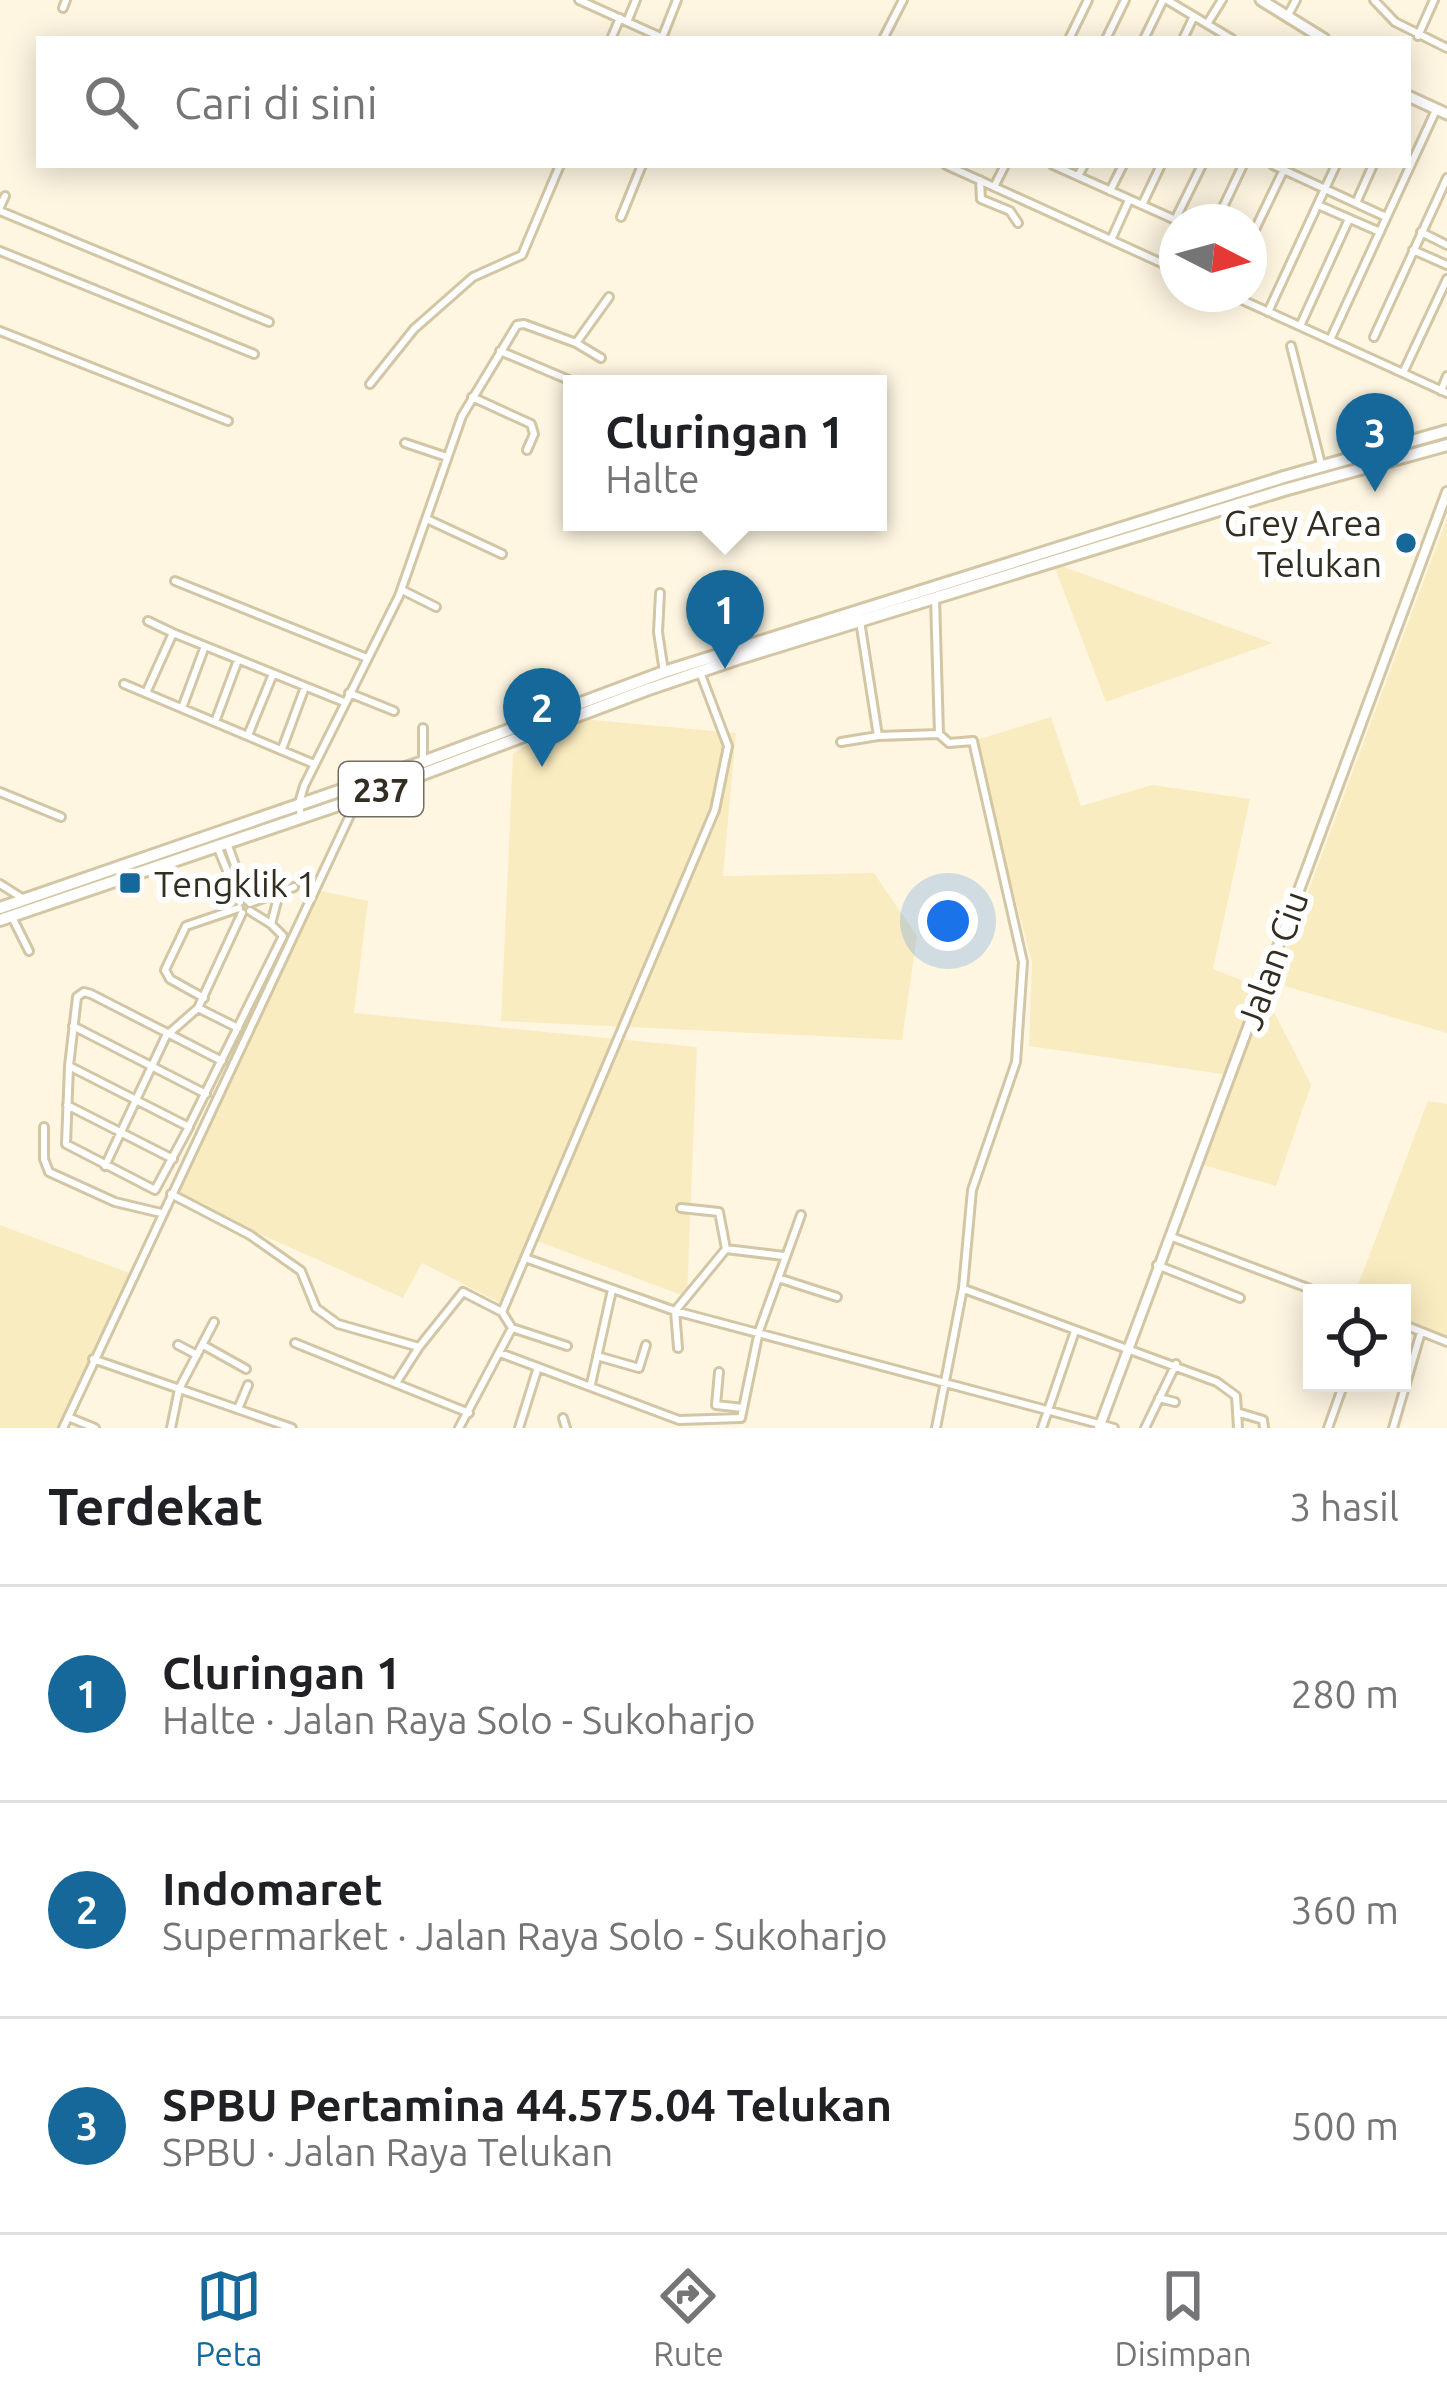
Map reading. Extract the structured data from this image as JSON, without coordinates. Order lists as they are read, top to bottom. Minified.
{"streets":{"main road":["237"],"street":["Jalan Ciu"]},"places":{"other":["Grey Area Telukan"],"transit":["Tengklik 1"]},"north":"right","page":{"search":"Cari di sini","popup":["Cluringan 1","Halte"],"pins":["3","1","2"],"heading":["Terdekat","3 hasil"],"list":[{"mark":"1","name":"Cluringan 1","note":"Halte · Jalan Raya Solo - Sukoharjo","value":"280 m"},{"mark":"2","name":"Indomaret","note":"Supermarket · Jalan Raya Solo - Sukoharjo","value":"360 m"},{"mark":"3","name":"SPBU Pertamina 44.575.04 Telukan","note":"SPBU · Jalan Raya Telukan","value":"500 m"}],"nav":["Peta","Rute","Disimpan"]}}
